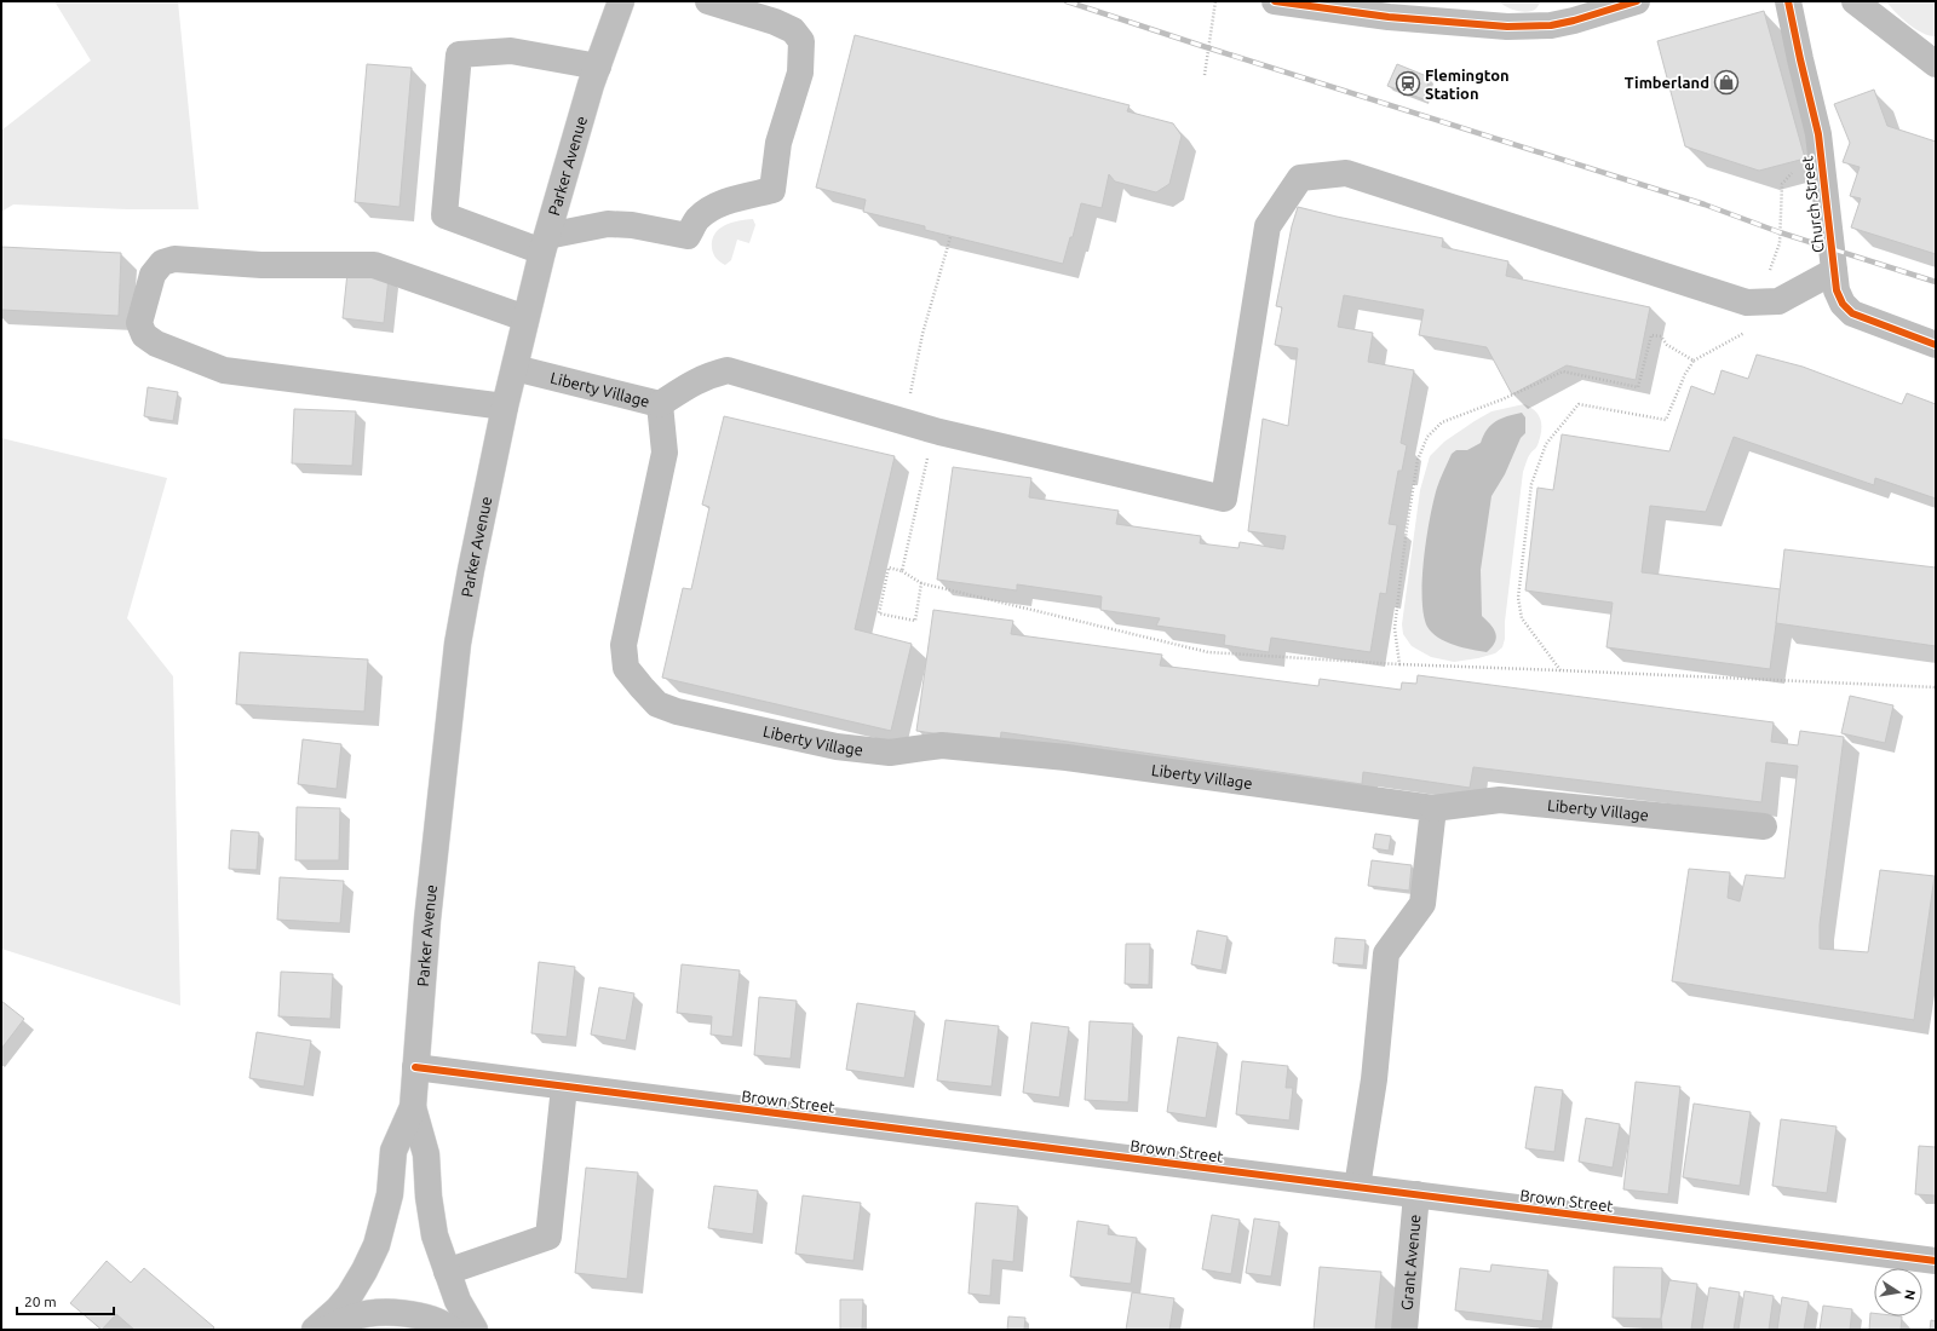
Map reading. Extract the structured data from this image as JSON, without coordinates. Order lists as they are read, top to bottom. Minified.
{"streets":{"street":["Parker Avenue","Church Street","Liberty Village","Brown Street","Grant Avenue"]},"crossings":[["Parker Avenue","Liberty Village"],["Parker Avenue","Brown Street"],["Brown Street","Grant Avenue"]],"places":{"shop":["Timberland"],"station":["Flemington Station"]},"scale_bar":"20 m","north":"right"}
